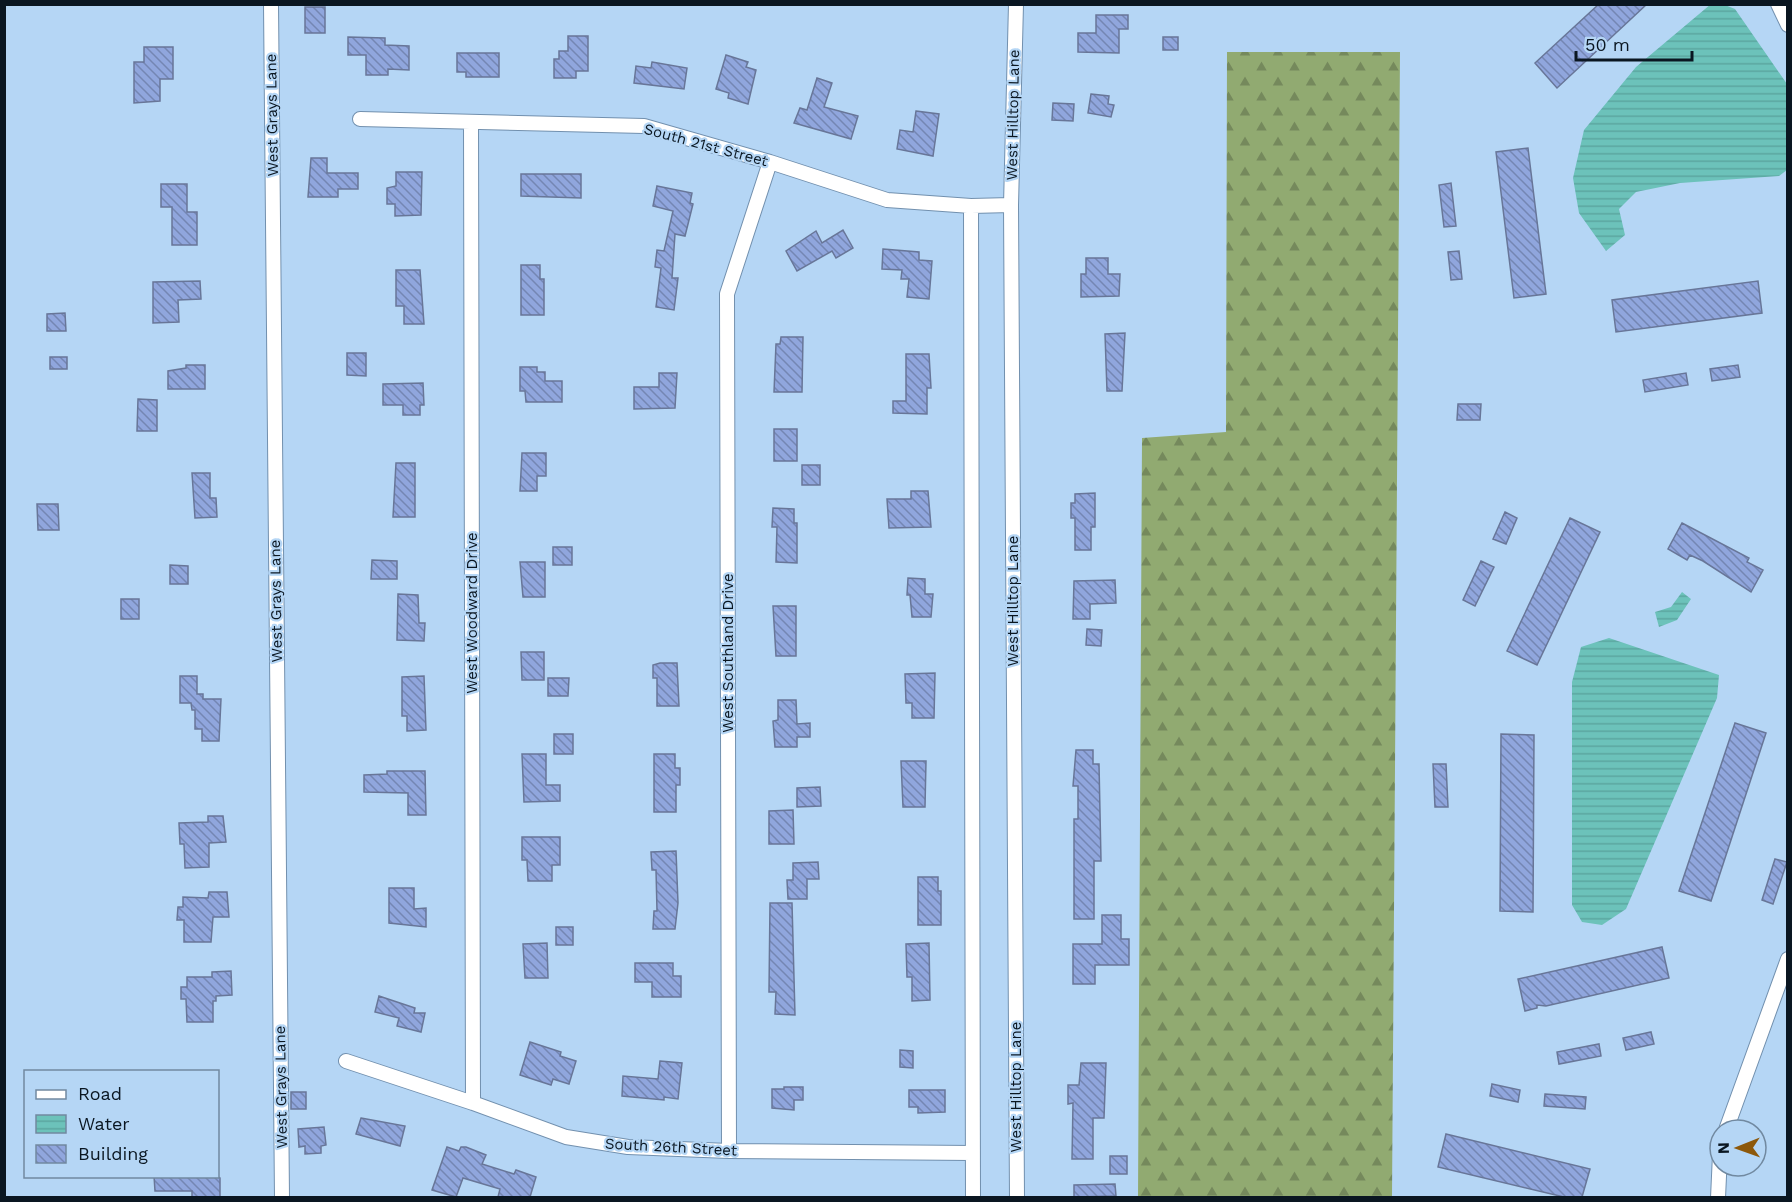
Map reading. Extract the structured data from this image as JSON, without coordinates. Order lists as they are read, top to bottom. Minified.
{"streets":{"street":["West Grays Lane","West Hilltop Lane","South 21st Street","West Woodward Drive","West Southland Drive","South 26th Street"]},"crossings":[["West Hilltop Lane","South 21st Street"],["South 21st Street","West Woodward Drive"],["South 21st Street","West Southland Drive"],["West Woodward Drive","South 26th Street"],["West Southland Drive","South 26th Street"]],"legend":["Road","Water","Building"],"scale_bar":"50 m","north":"left"}
